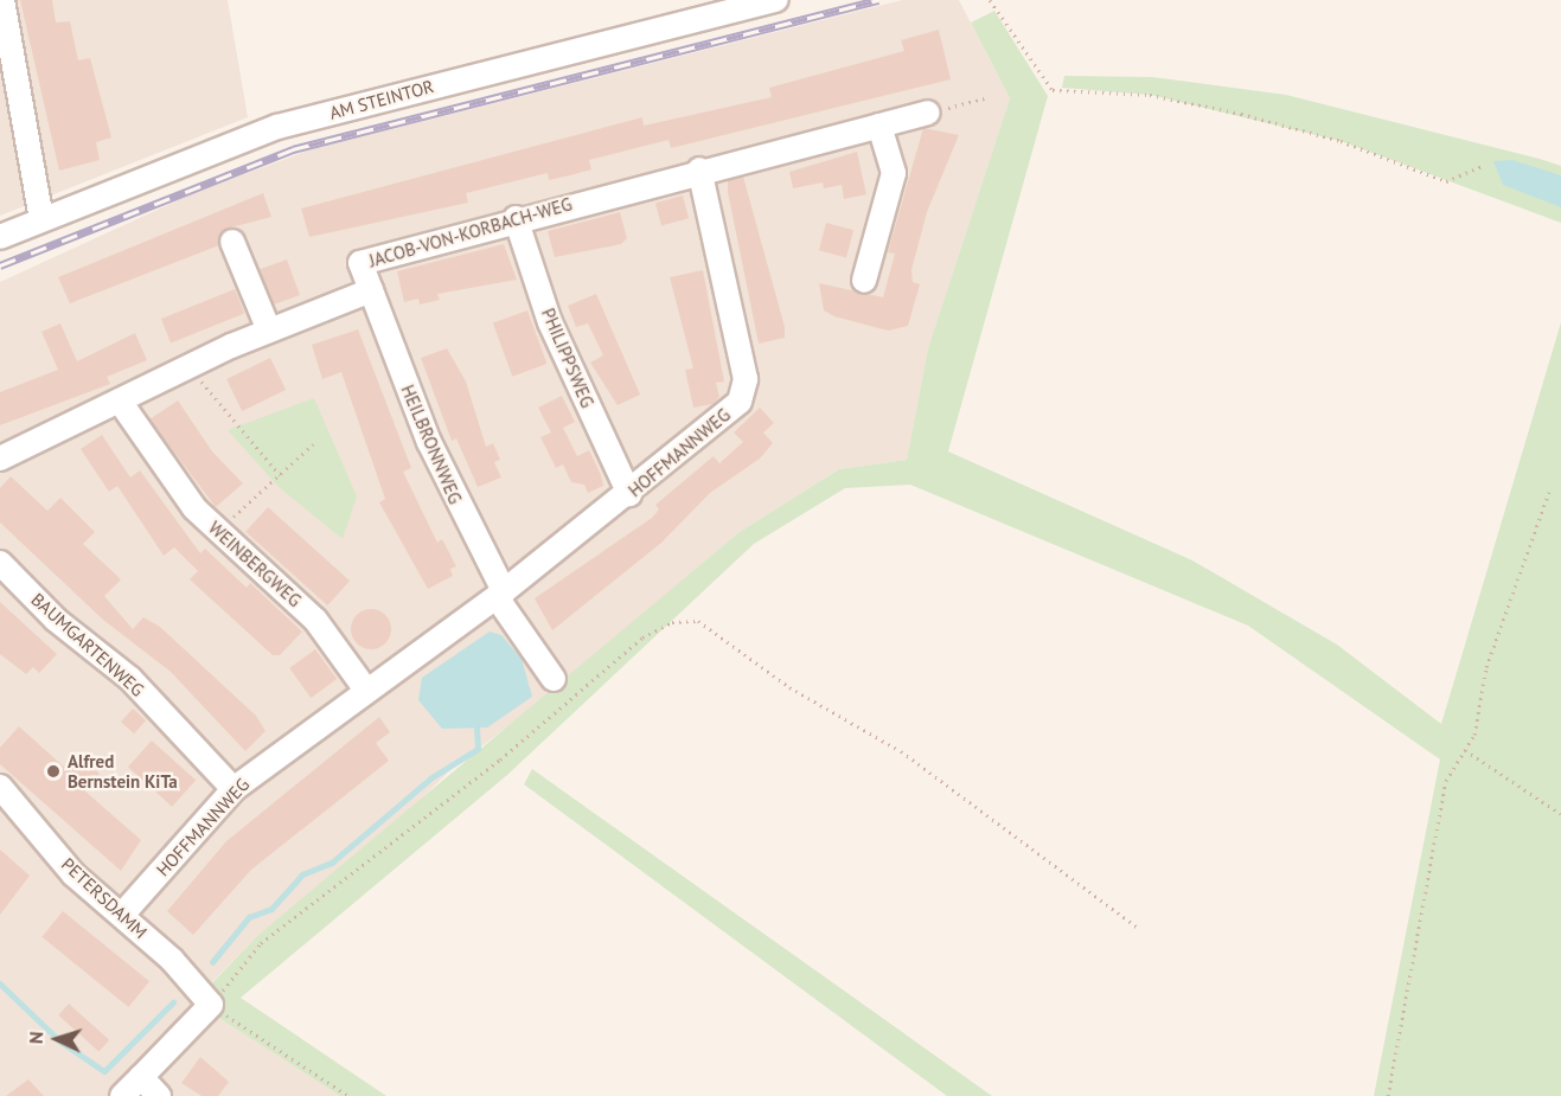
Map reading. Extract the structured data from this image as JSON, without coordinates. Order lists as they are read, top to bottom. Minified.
{"streets":{"street":["AM STEINTOR","JACOB-VON-KORBACH-WEG","PHILIPPSWEG","HEILBRONNWEG","HOFFMANNWEG","WEINBERGWEG","BAUMGARTENWEG","PETERSDAMM"]},"crossings":[["JACOB-VON-KORBACH-WEG","PHILIPPSWEG"],["JACOB-VON-KORBACH-WEG","HEILBRONNWEG"],["JACOB-VON-KORBACH-WEG","HOFFMANNWEG"],["JACOB-VON-KORBACH-WEG","WEINBERGWEG"],["PHILIPPSWEG","HOFFMANNWEG"],["HEILBRONNWEG","HOFFMANNWEG"],["HOFFMANNWEG","WEINBERGWEG"],["HOFFMANNWEG","BAUMGARTENWEG"],["HOFFMANNWEG","PETERSDAMM"]],"places":["Alfred Bernstein KiTa"],"north":"left"}
